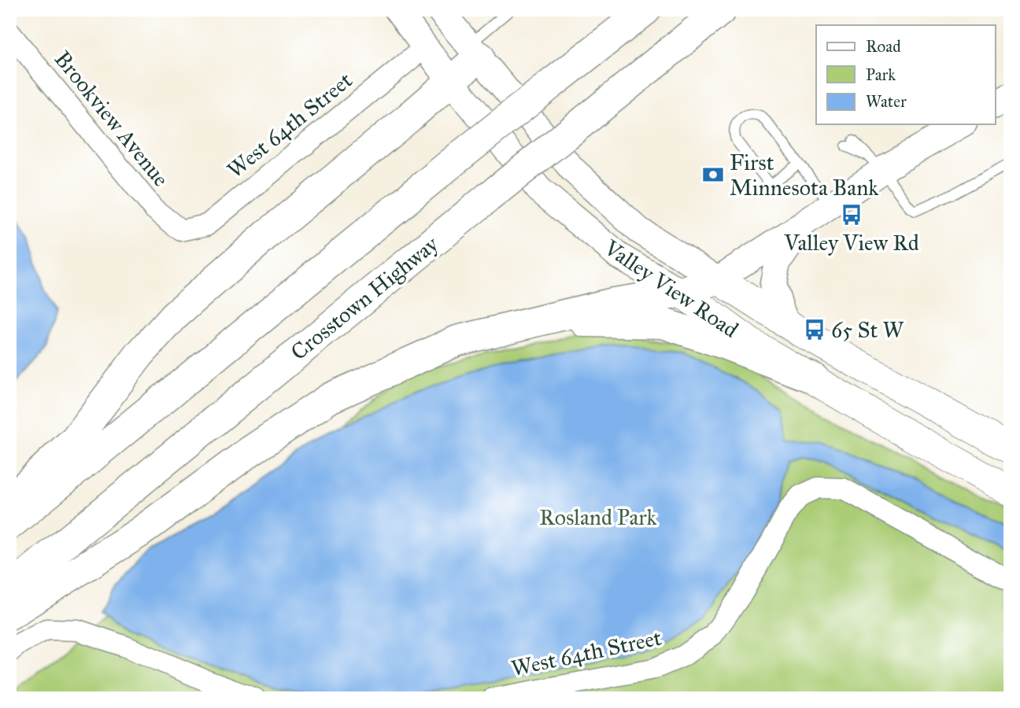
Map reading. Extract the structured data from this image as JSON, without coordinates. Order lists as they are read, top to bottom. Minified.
{"streets":{"highway":["Crosstown Highway"],"main road":["Valley View Road"],"street":["Brookview Avenue","West 64th Street"]},"crossings":[["Brookview Avenue","West 64th Street"],["West 64th Street","Valley View Road"]],"parks":["Rosland Park"],"places":{"bank":["First Minnesota Bank"],"bus stop":["Valley View Rd","65 St W"]},"legend":["Road","Park","Water"]}
